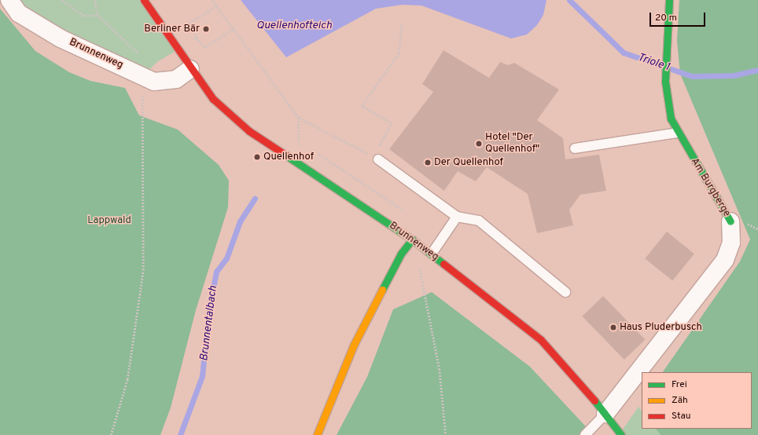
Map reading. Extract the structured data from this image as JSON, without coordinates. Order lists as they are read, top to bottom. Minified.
{"streets":{"main road":["Brunnenweg","Am Burgberge"]},"crossings":[["Brunnenweg","Am Burgberge"]],"water":["Quellenhofteich","Triole 1","Brunnentalbach"],"parks":["Lappwald"],"places":["Berliner Bär","Hotel \"Der Quellenhof\"","Quellenhof","Der Quellenhof","Haus Pluderbusch"],"legend":["Frei","Zäh","Stau"],"scale_bar":"20 m"}
